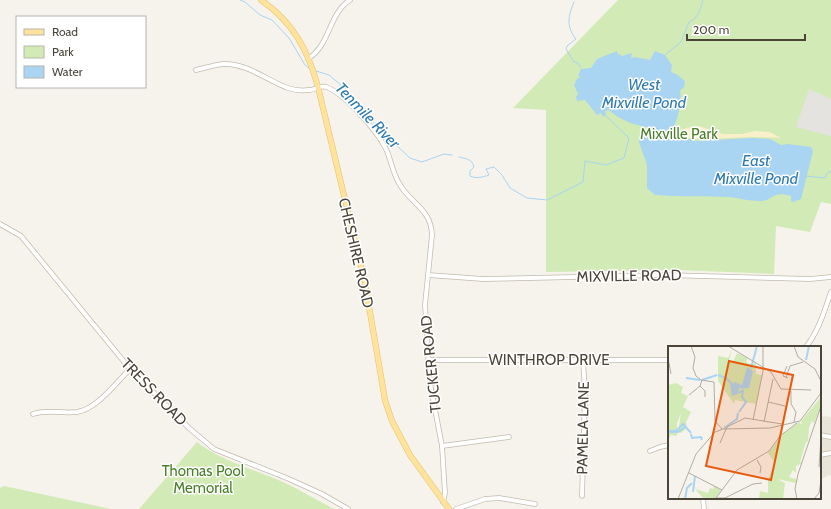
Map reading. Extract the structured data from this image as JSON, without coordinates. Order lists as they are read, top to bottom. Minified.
{"streets":{"main road":["CHESHIRE ROAD"],"street":["MIXVILLE ROAD","WINTHROP DRIVE","TUCKER ROAD","TRESS ROAD","PAMELA LANE"]},"crossings":[["CHESHIRE ROAD","TUCKER ROAD"],["MIXVILLE ROAD","TUCKER ROAD"],["WINTHROP DRIVE","TUCKER ROAD"],["WINTHROP DRIVE","PAMELA LANE"]],"water":["West Mixville Pond","Tenmile River","East Mixville Pond"],"parks":["Mixville Park","Thomas Pool Memorial"],"legend":["Road","Park","Water"],"scale_bar":"200 m"}
